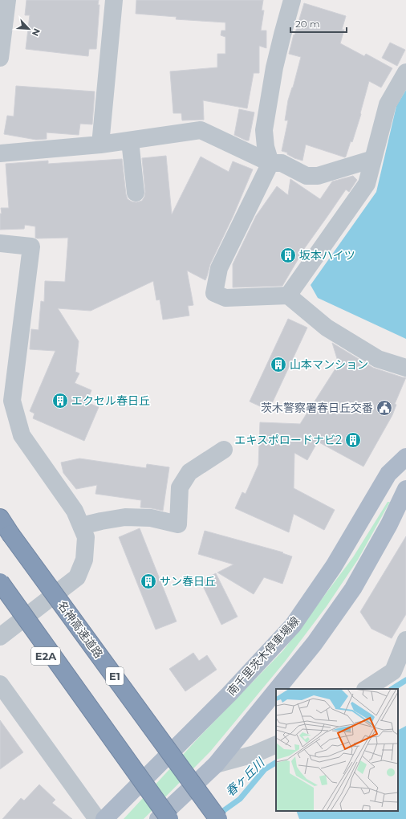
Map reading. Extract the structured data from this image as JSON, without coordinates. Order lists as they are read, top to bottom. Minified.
{"streets":{"highway":["名神高速道路","E2A","E1"],"main road":["南千里茨木停車場線"]},"water":["春ヶ丘川"],"places":{"building":["坂本ハイツ","山本マンション","エクセル春日丘","エキスポロードナビ2","サン春日丘"],"public building":["茨木警察署春日丘交番"]},"scale_bar":"20 m","north":"bottom right"}
